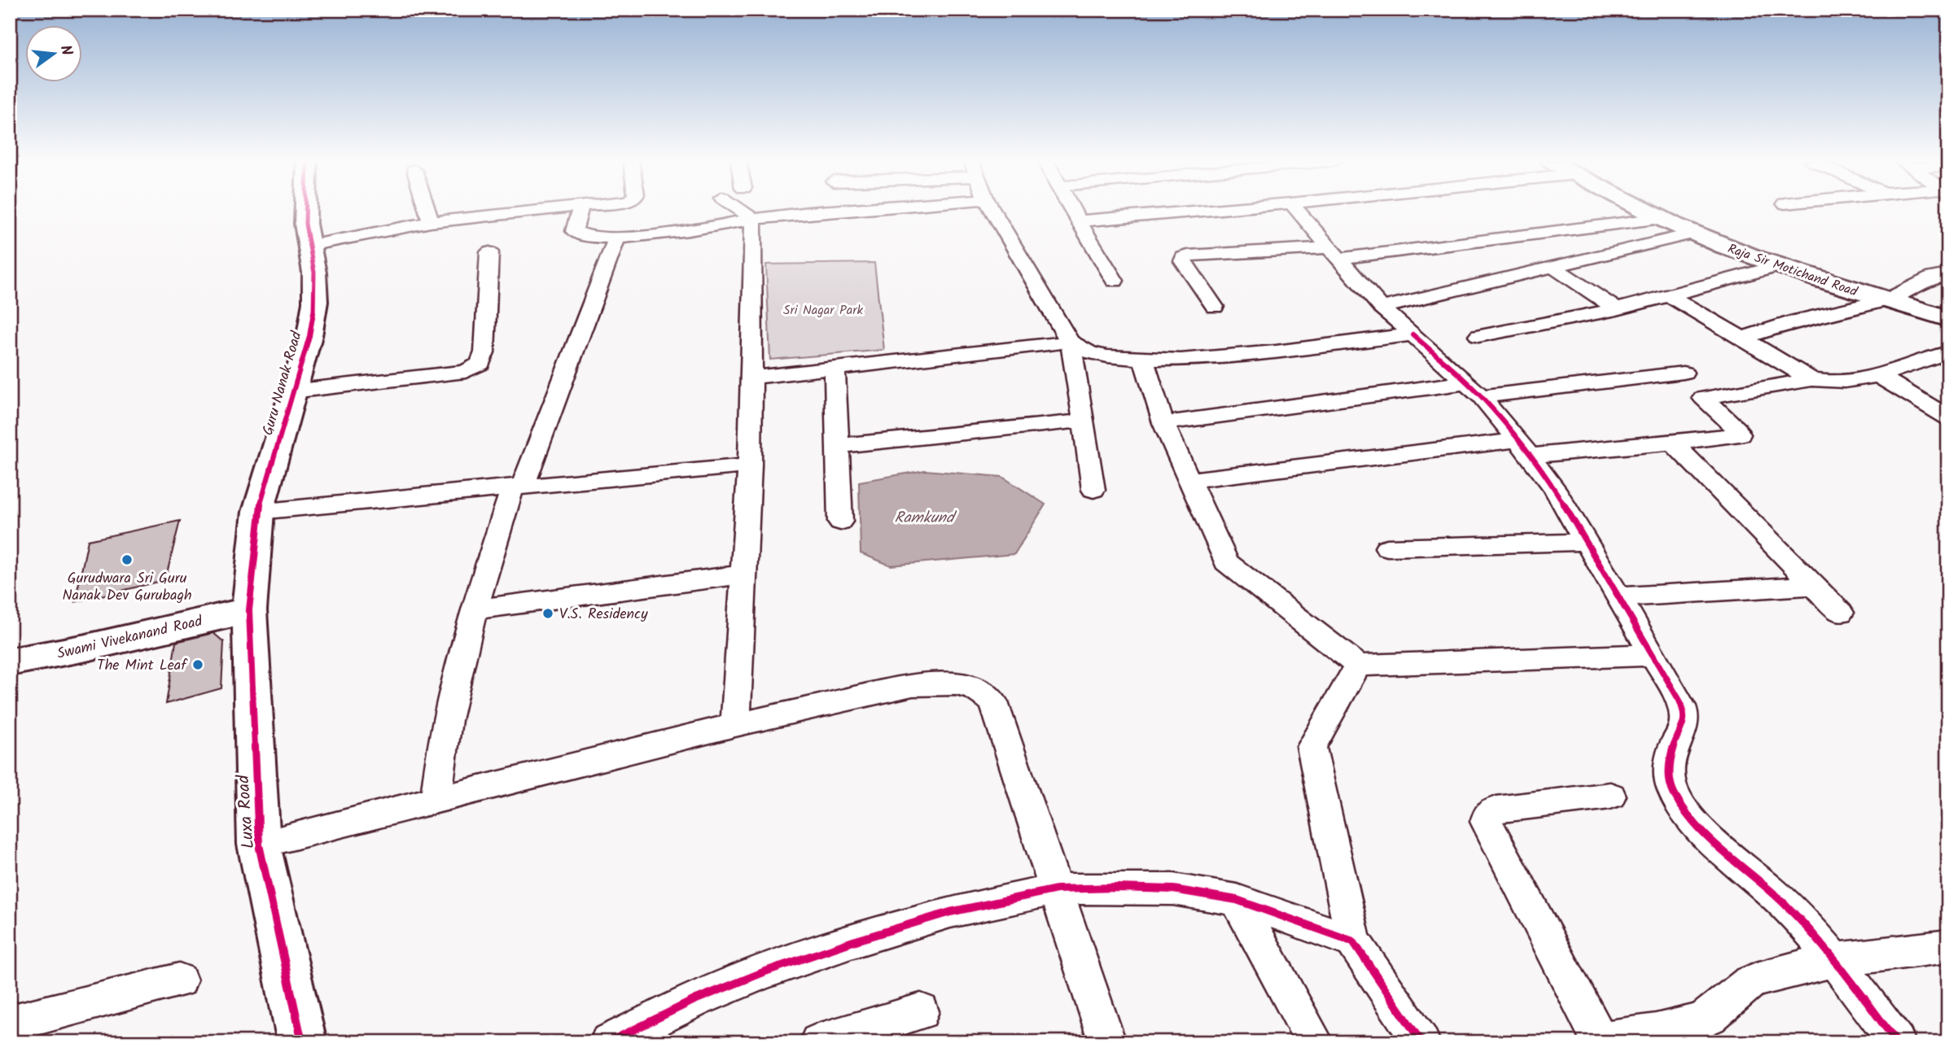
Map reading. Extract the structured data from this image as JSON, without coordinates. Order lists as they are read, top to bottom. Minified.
{"streets":{"street":["Raja Sir Motichand Road","Guru Nanak Road","Swami Vivekanand Road","Luxa Road"]},"crossings":[["Guru Nanak Road","Swami Vivekanand Road"],["Guru Nanak Road","Luxa Road"],["Swami Vivekanand Road","Luxa Road"]],"water":["Ramkund"],"parks":["Sri Nagar Park"],"places":["Gurudwara Sri Guru Nanak Dev Gurubagh","V.S. Residency","The Mint Leaf"],"north":"right"}
